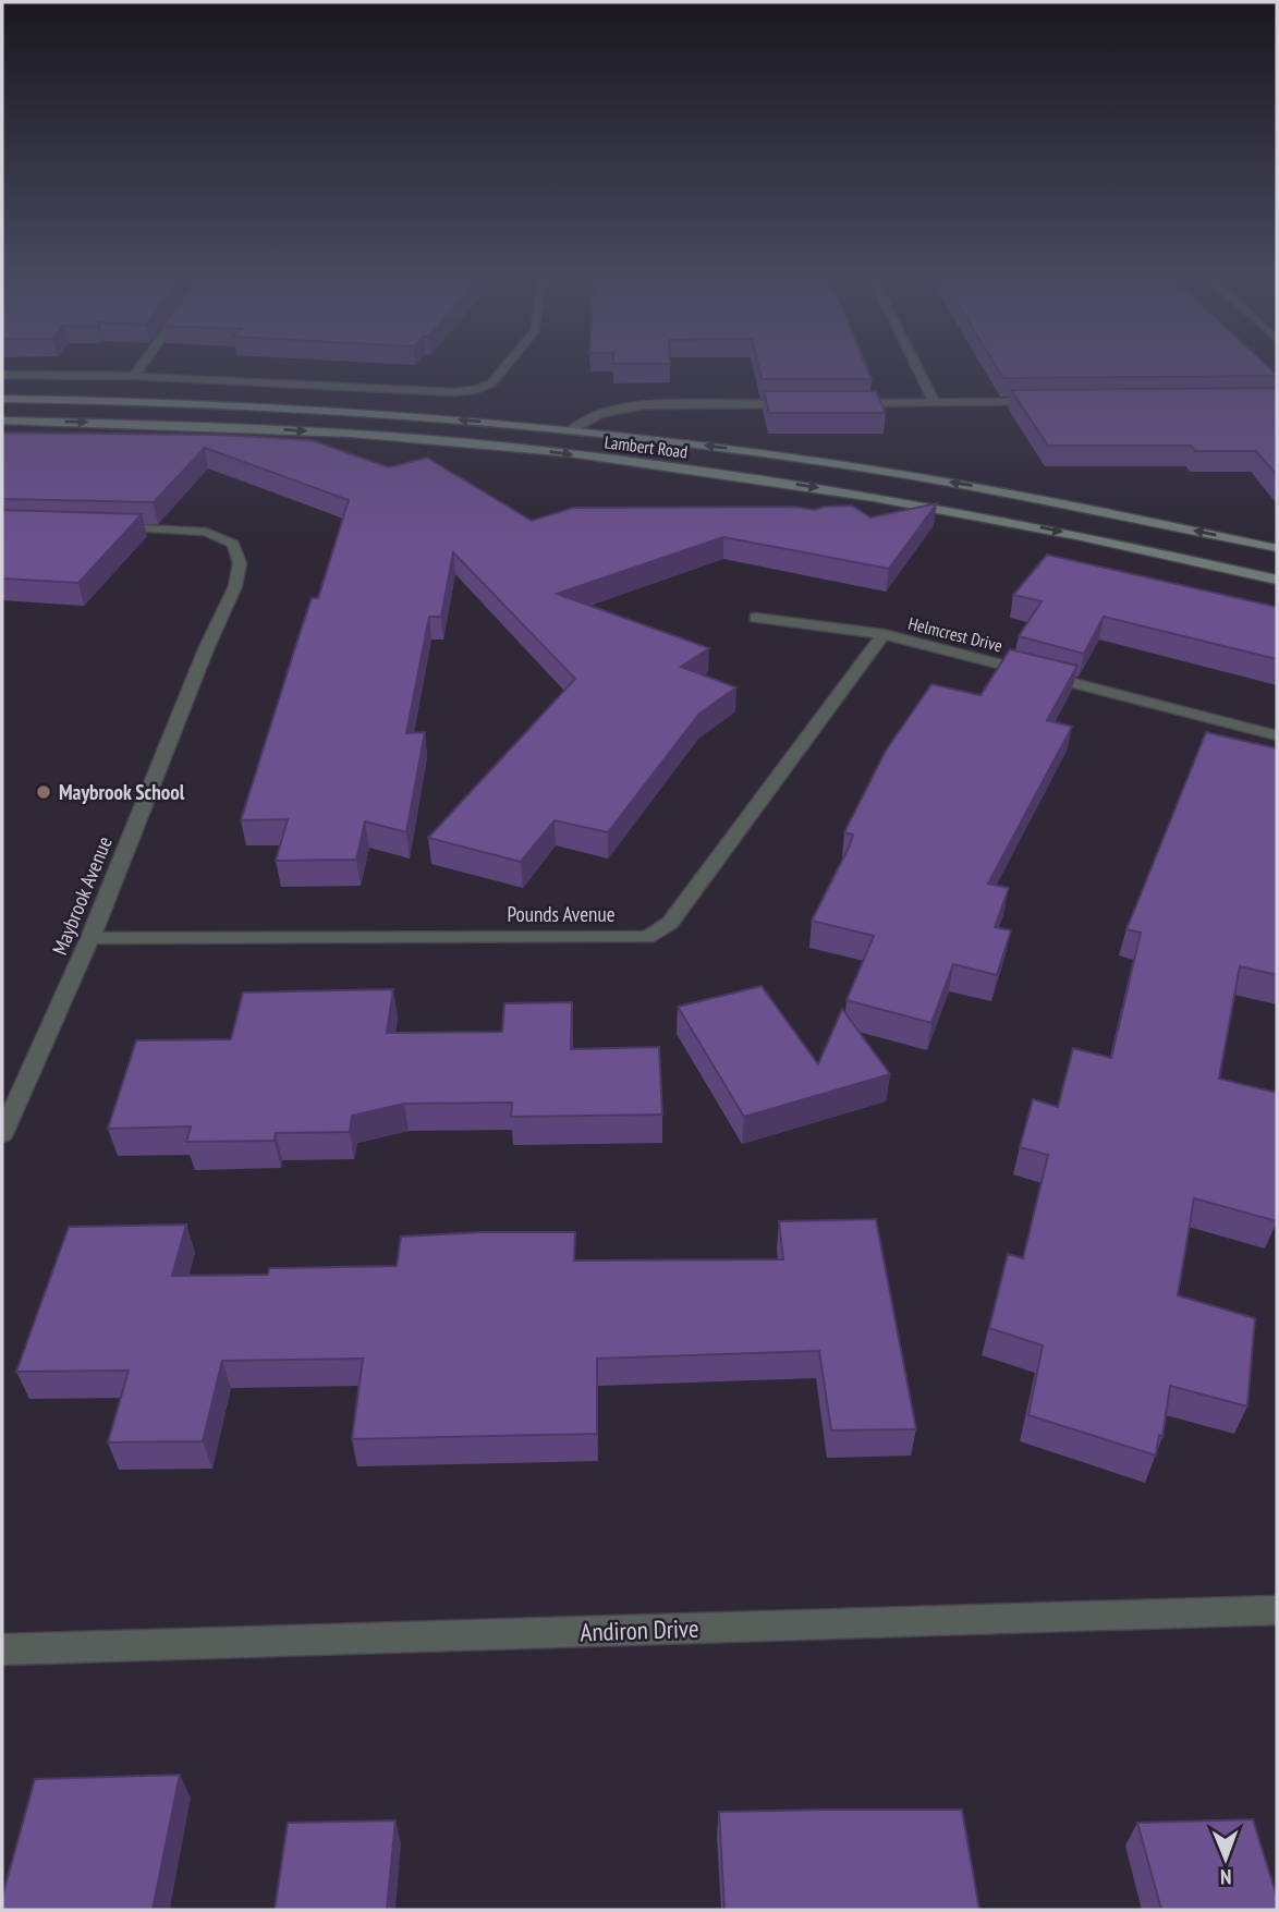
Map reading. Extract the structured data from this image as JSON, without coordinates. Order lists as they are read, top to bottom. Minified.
{"streets":{"main road":["Lambert Road"],"street":["Helmcrest Drive","Maybrook Avenue","Pounds Avenue","Andiron Drive"]},"crossings":[["Helmcrest Drive","Pounds Avenue"],["Maybrook Avenue","Pounds Avenue"]],"places":["Maybrook School"],"north":"bottom"}
